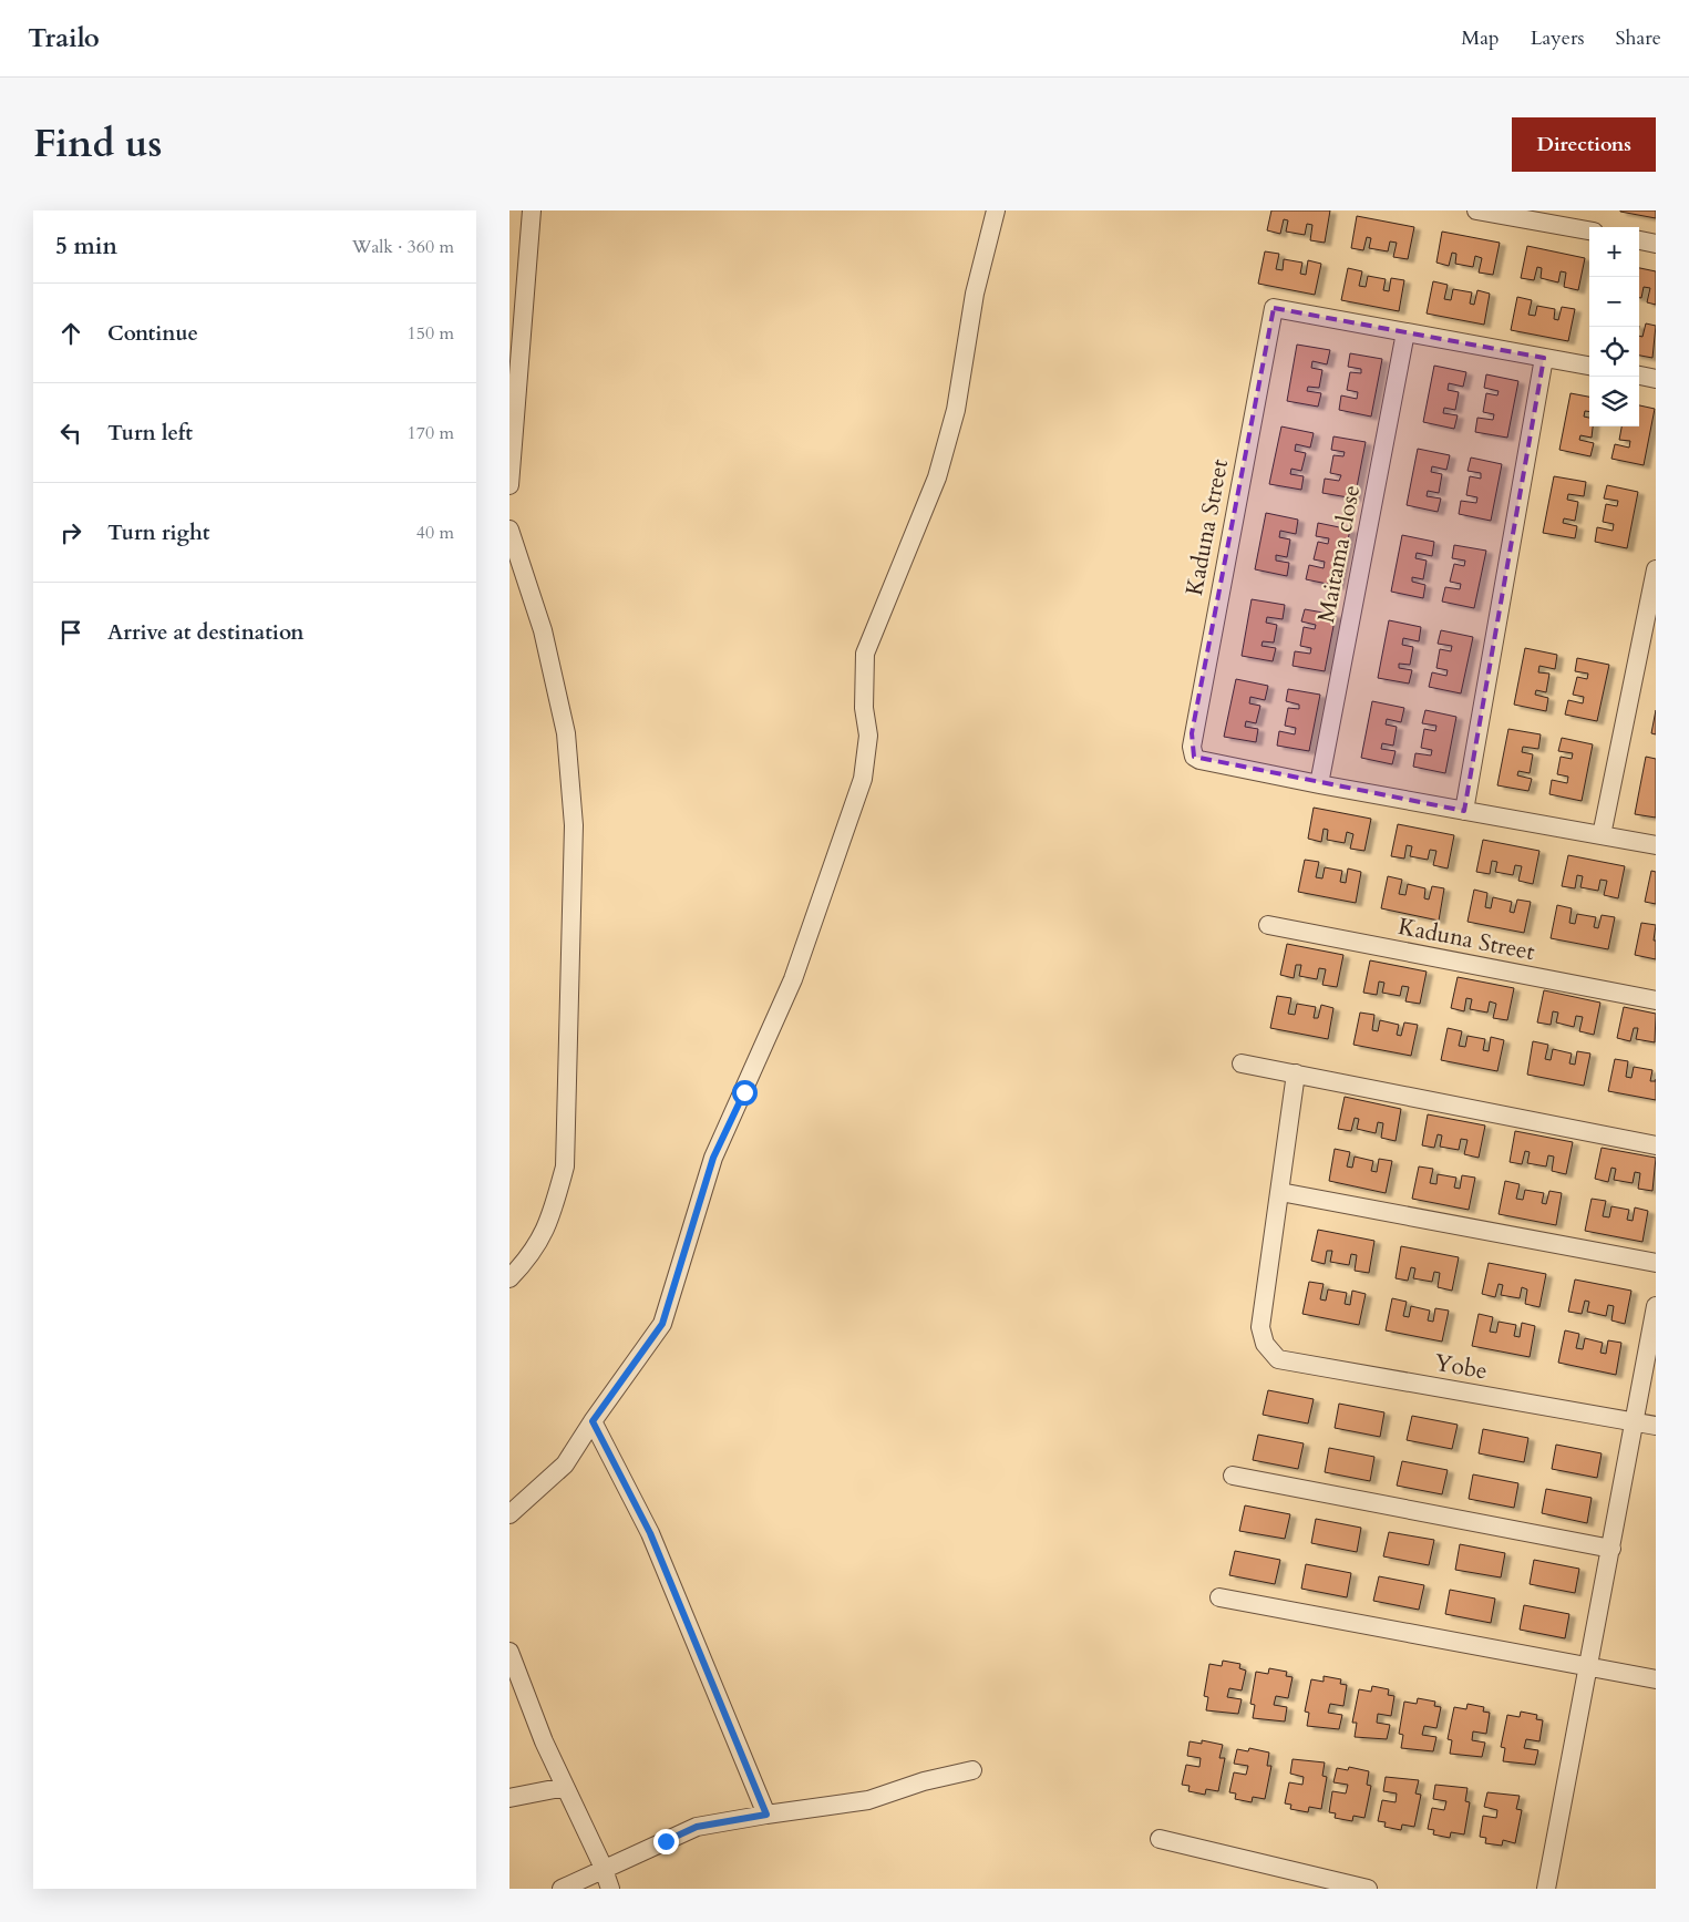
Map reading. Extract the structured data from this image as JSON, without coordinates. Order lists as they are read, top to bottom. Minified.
{"streets":{"street":["Kaduna Street","Maitama close","Yobe"]},"crossings":[["Kaduna Street","Maitama close"]],"page":{"header":"Trailo","nav":["Map","Layers","Share"],"title":"Find us","buttons":"Directions","heading":["5 min","Walk · 360 m"],"map_buttons":["+","−"],"list":[["Continue","150 m"],["Turn left","170 m"],["Turn right","40 m"],"Arrive at destination"]}}
